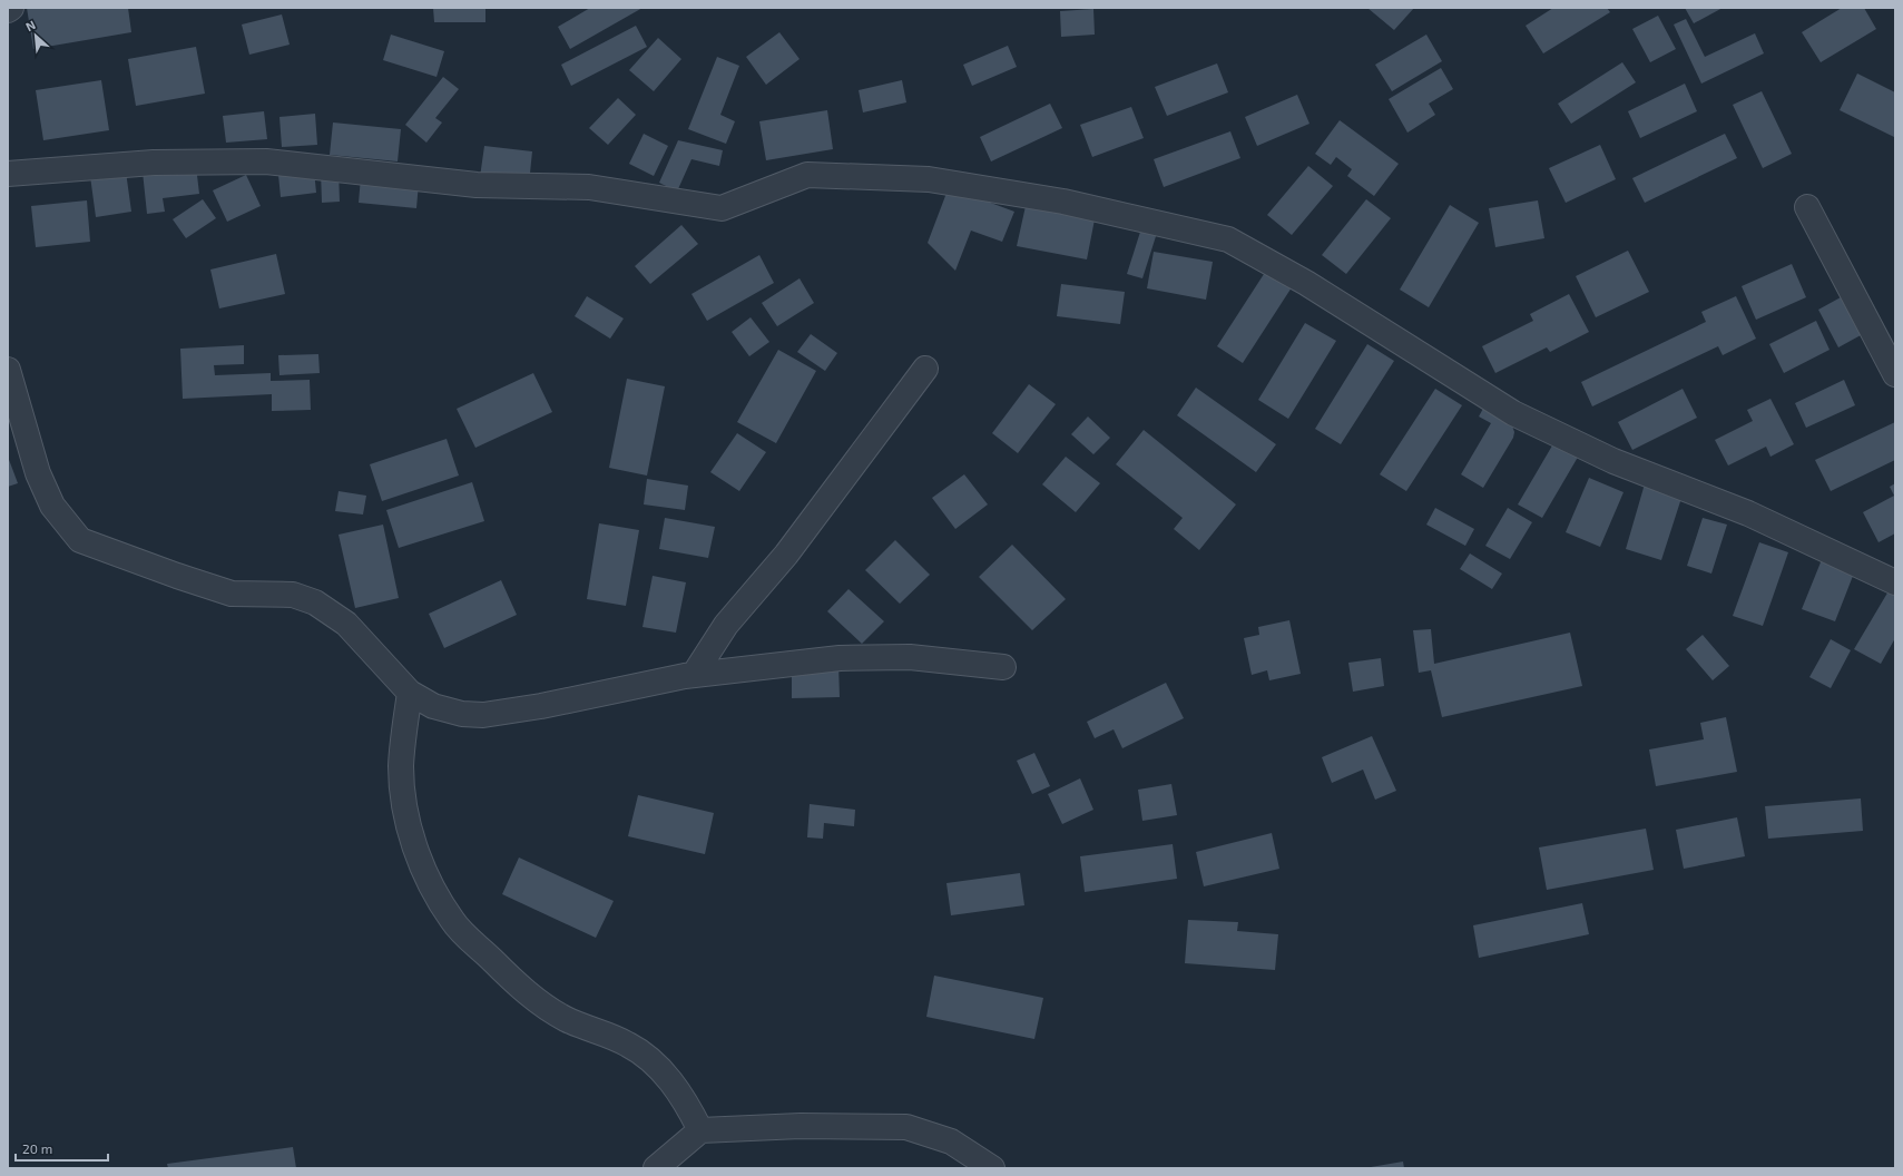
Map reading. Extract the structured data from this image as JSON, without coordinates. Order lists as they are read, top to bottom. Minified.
{"scale_bar":"20 m","north":"top left"}
